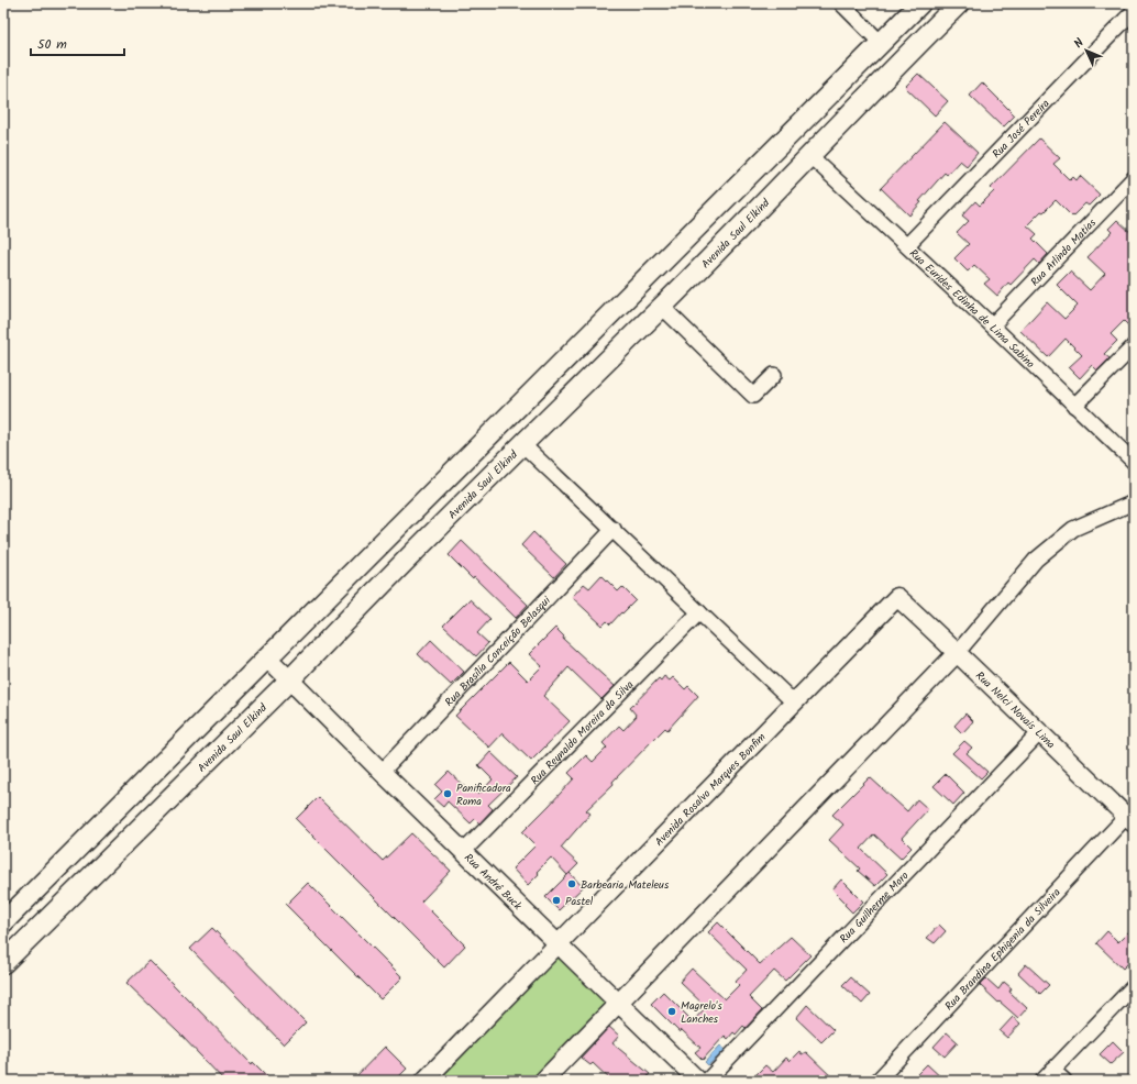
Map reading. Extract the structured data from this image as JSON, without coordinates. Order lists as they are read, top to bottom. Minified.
{"streets":{"main road":["Avenida Saul Elkind"],"street":["Rua José Pereira","Rua Arlindo Matias","Rua Eurides Edinha de Lima Sabino","Rua Brasília Conceição Belasqui","Rua Nelci Novais Lima","Rua Reynaldo Moreira da Silva","Avenida Rosalvo Marques Bonfim","Rua André Buck","Rua Guilherme Moro","Rua Brandina Ephigenia da Silveira"]},"crossings":[["Rua José Pereira","Rua Eurides Edinha de Lima Sabino"],["Avenida Saul Elkind","Rua Eurides Edinha de Lima Sabino"],["Avenida Saul Elkind","Rua André Buck"],["Rua Arlindo Matias","Rua Eurides Edinha de Lima Sabino"],["Rua Brasília Conceição Belasqui","Rua André Buck"],["Rua Nelci Novais Lima","Avenida Rosalvo Marques Bonfim"],["Rua Nelci Novais Lima","Rua Guilherme Moro"],["Rua Nelci Novais Lima","Rua Brandina Ephigenia da Silveira"],["Rua Reynaldo Moreira da Silva","Rua André Buck"],["Avenida Rosalvo Marques Bonfim","Rua André Buck"]],"places":["Panificadora Roma","Barbearia Mateleus","Pastel","Magrelo's Lanches"],"scale_bar":"50 m","north":"top left"}
